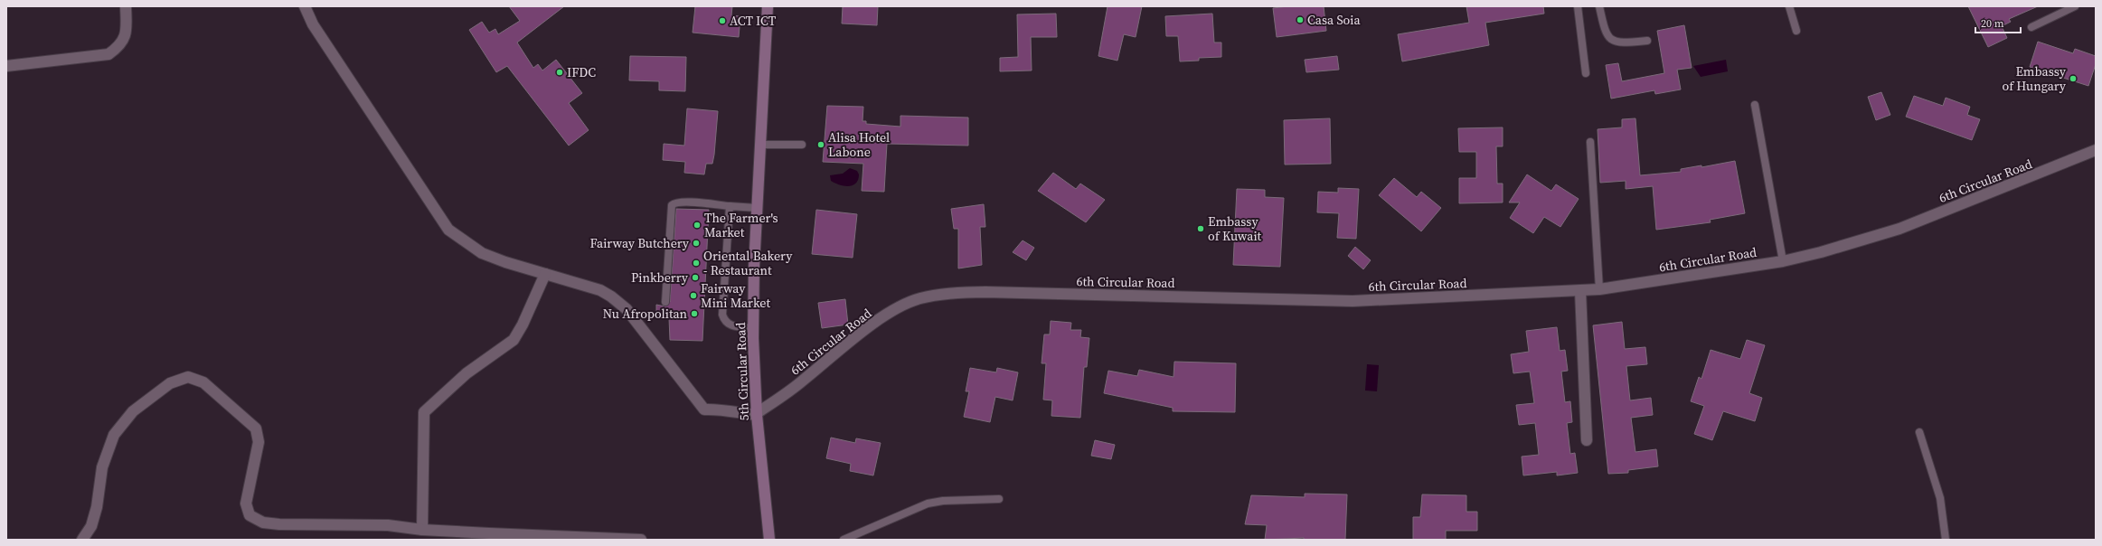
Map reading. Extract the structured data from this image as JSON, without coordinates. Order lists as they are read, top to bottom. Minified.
{"streets":{"street":["6th Circular Road","5th Circular Road"]},"crossings":[["6th Circular Road","5th Circular Road"]],"places":["Casa Soia","ACT ICT","IFDC","Embassy of Hungary","Alisa Hotel Labone","The Farmer's Market","Embassy of Kuwait","Fairway Butchery","Oriental Bakery - Restaurant","Pinkberry","Fairway Mini Market","Nu Afropolitan"],"scale_bar":"20 m"}
